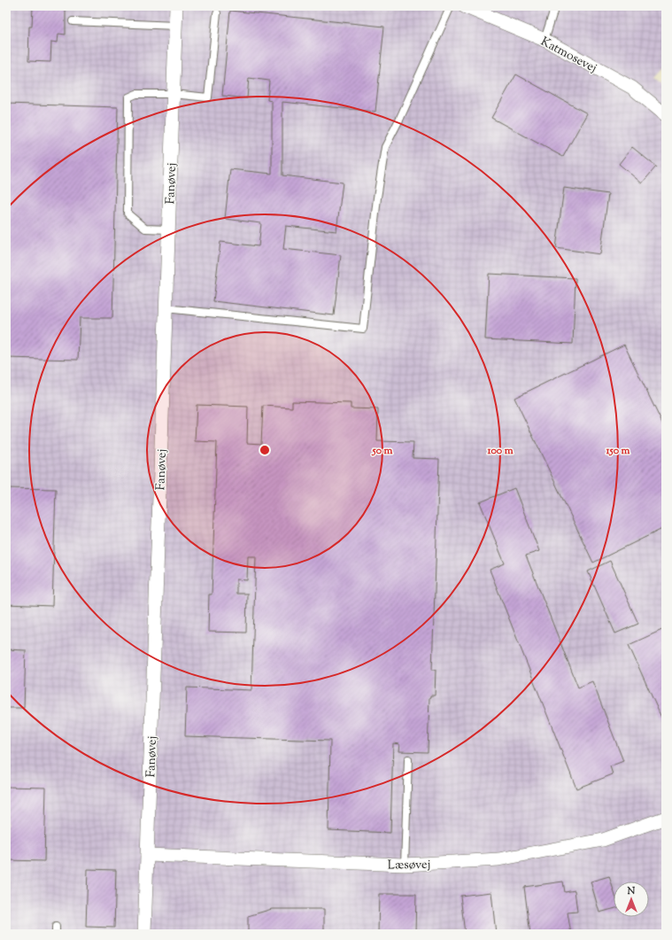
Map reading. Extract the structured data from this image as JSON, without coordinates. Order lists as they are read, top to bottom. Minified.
{"streets":{"street":["Katmosevej","Fanøvej","Læsøvej"]},"crossings":[["Fanøvej","Læsøvej"]],"north":"top","rings":["50 m","100 m","150 m"]}
